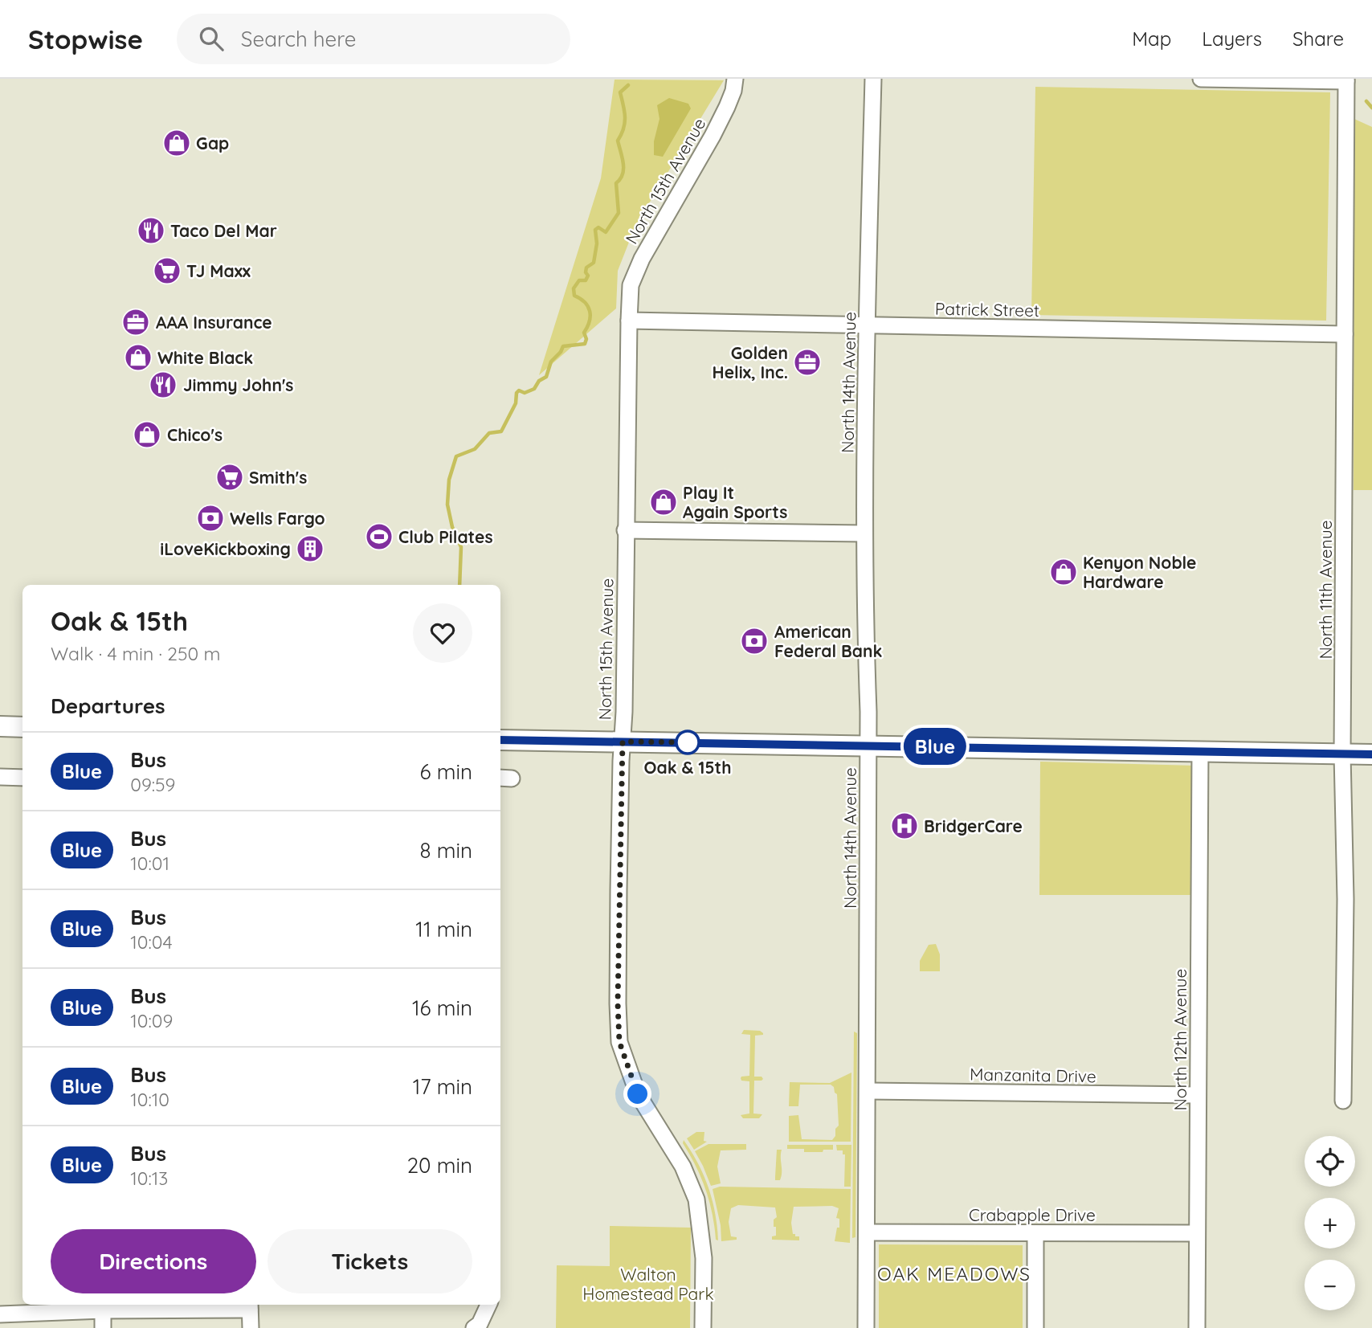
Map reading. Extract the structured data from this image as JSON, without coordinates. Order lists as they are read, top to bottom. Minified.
{"streets":{"street":["North 15th Avenue","Patrick Street","North 14th Avenue","North 11th Avenue","North 12th Avenue","Manzanita Drive","Crabapple Drive"]},"crossings":[["North 15th Avenue","Patrick Street"],["Patrick Street","North 14th Avenue"],["Patrick Street","North 11th Avenue"],["North 14th Avenue","Manzanita Drive"],["North 14th Avenue","Crabapple Drive"],["North 12th Avenue","Manzanita Drive"],["North 12th Avenue","Crabapple Drive"]],"districts":["OAK MEADOWS"],"parks":["Walton Homestead Park"],"places":{"shop":["Gap","White Black","Chico's","Play It Again Sports","Kenyon Noble Hardware"],"restaurant":["Taco Del Mar","Jimmy John's"],"supermarket":["TJ Maxx","Smith's"],"office":["AAA Insurance","Golden Helix, Inc."],"bank":["Wells Fargo","American Federal Bank"],"sports":["Club Pilates"],"building":["iLoveKickboxing"],"other":["Oak & 15th"],"hospital":["BridgerCare"]},"lines":["bus line Blue"],"page":{"header":"Stopwise","search":"Search here","nav":["Map","Layers","Share"],"on_map":"Blue","heading":[["Oak & 15th","Walk · 4 min · 250 m"],"Departures"],"list":[{"mark":"Blue","name":"Bus","note":"09:59","value":"6 min"},{"mark":"Blue","name":"Bus","note":"10:01","value":"8 min"},{"mark":"Blue","name":"Bus","note":"10:04","value":"11 min"},{"mark":"Blue","name":"Bus","note":"10:09","value":"16 min"},{"mark":"Blue","name":"Bus","note":"10:10","value":"17 min"},{"mark":"Blue","name":"Bus","note":"10:13","value":"20 min"}],"map_buttons":["+","−"],"buttons":["Directions","Tickets"]}}
